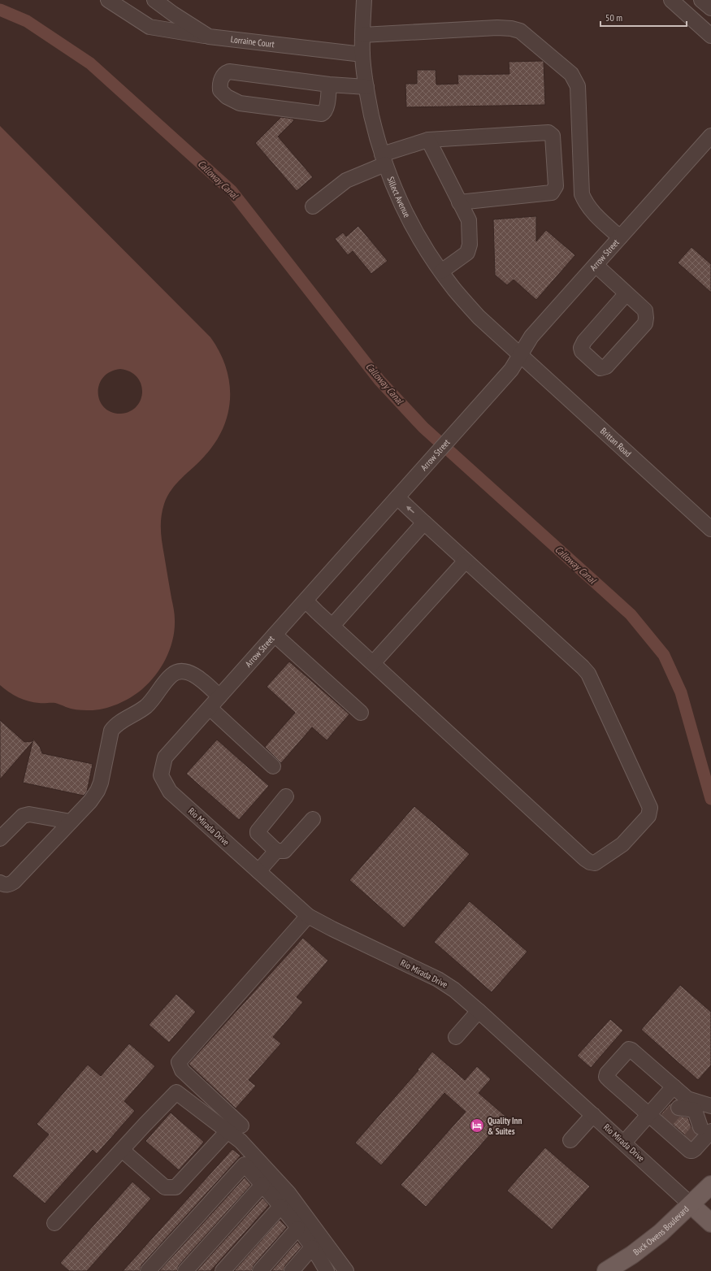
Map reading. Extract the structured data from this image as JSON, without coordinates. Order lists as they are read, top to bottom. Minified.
{"streets":{"main road":["Buck Owens Boulevard"],"street":["Lorraine Court","Sillect Avenue","Arrow Street","Brittan Road","Rio Mirada Drive"]},"crossings":[["Lorraine Court","Sillect Avenue"],["Sillect Avenue","Arrow Street"],["Sillect Avenue","Brittan Road"],["Arrow Street","Brittan Road"],["Arrow Street","Rio Mirada Drive"],["Rio Mirada Drive","Buck Owens Boulevard"]],"water":["Calloway Canal"],"places":{"hotel":["Quality Inn & Suites"]},"scale_bar":"50 m"}
